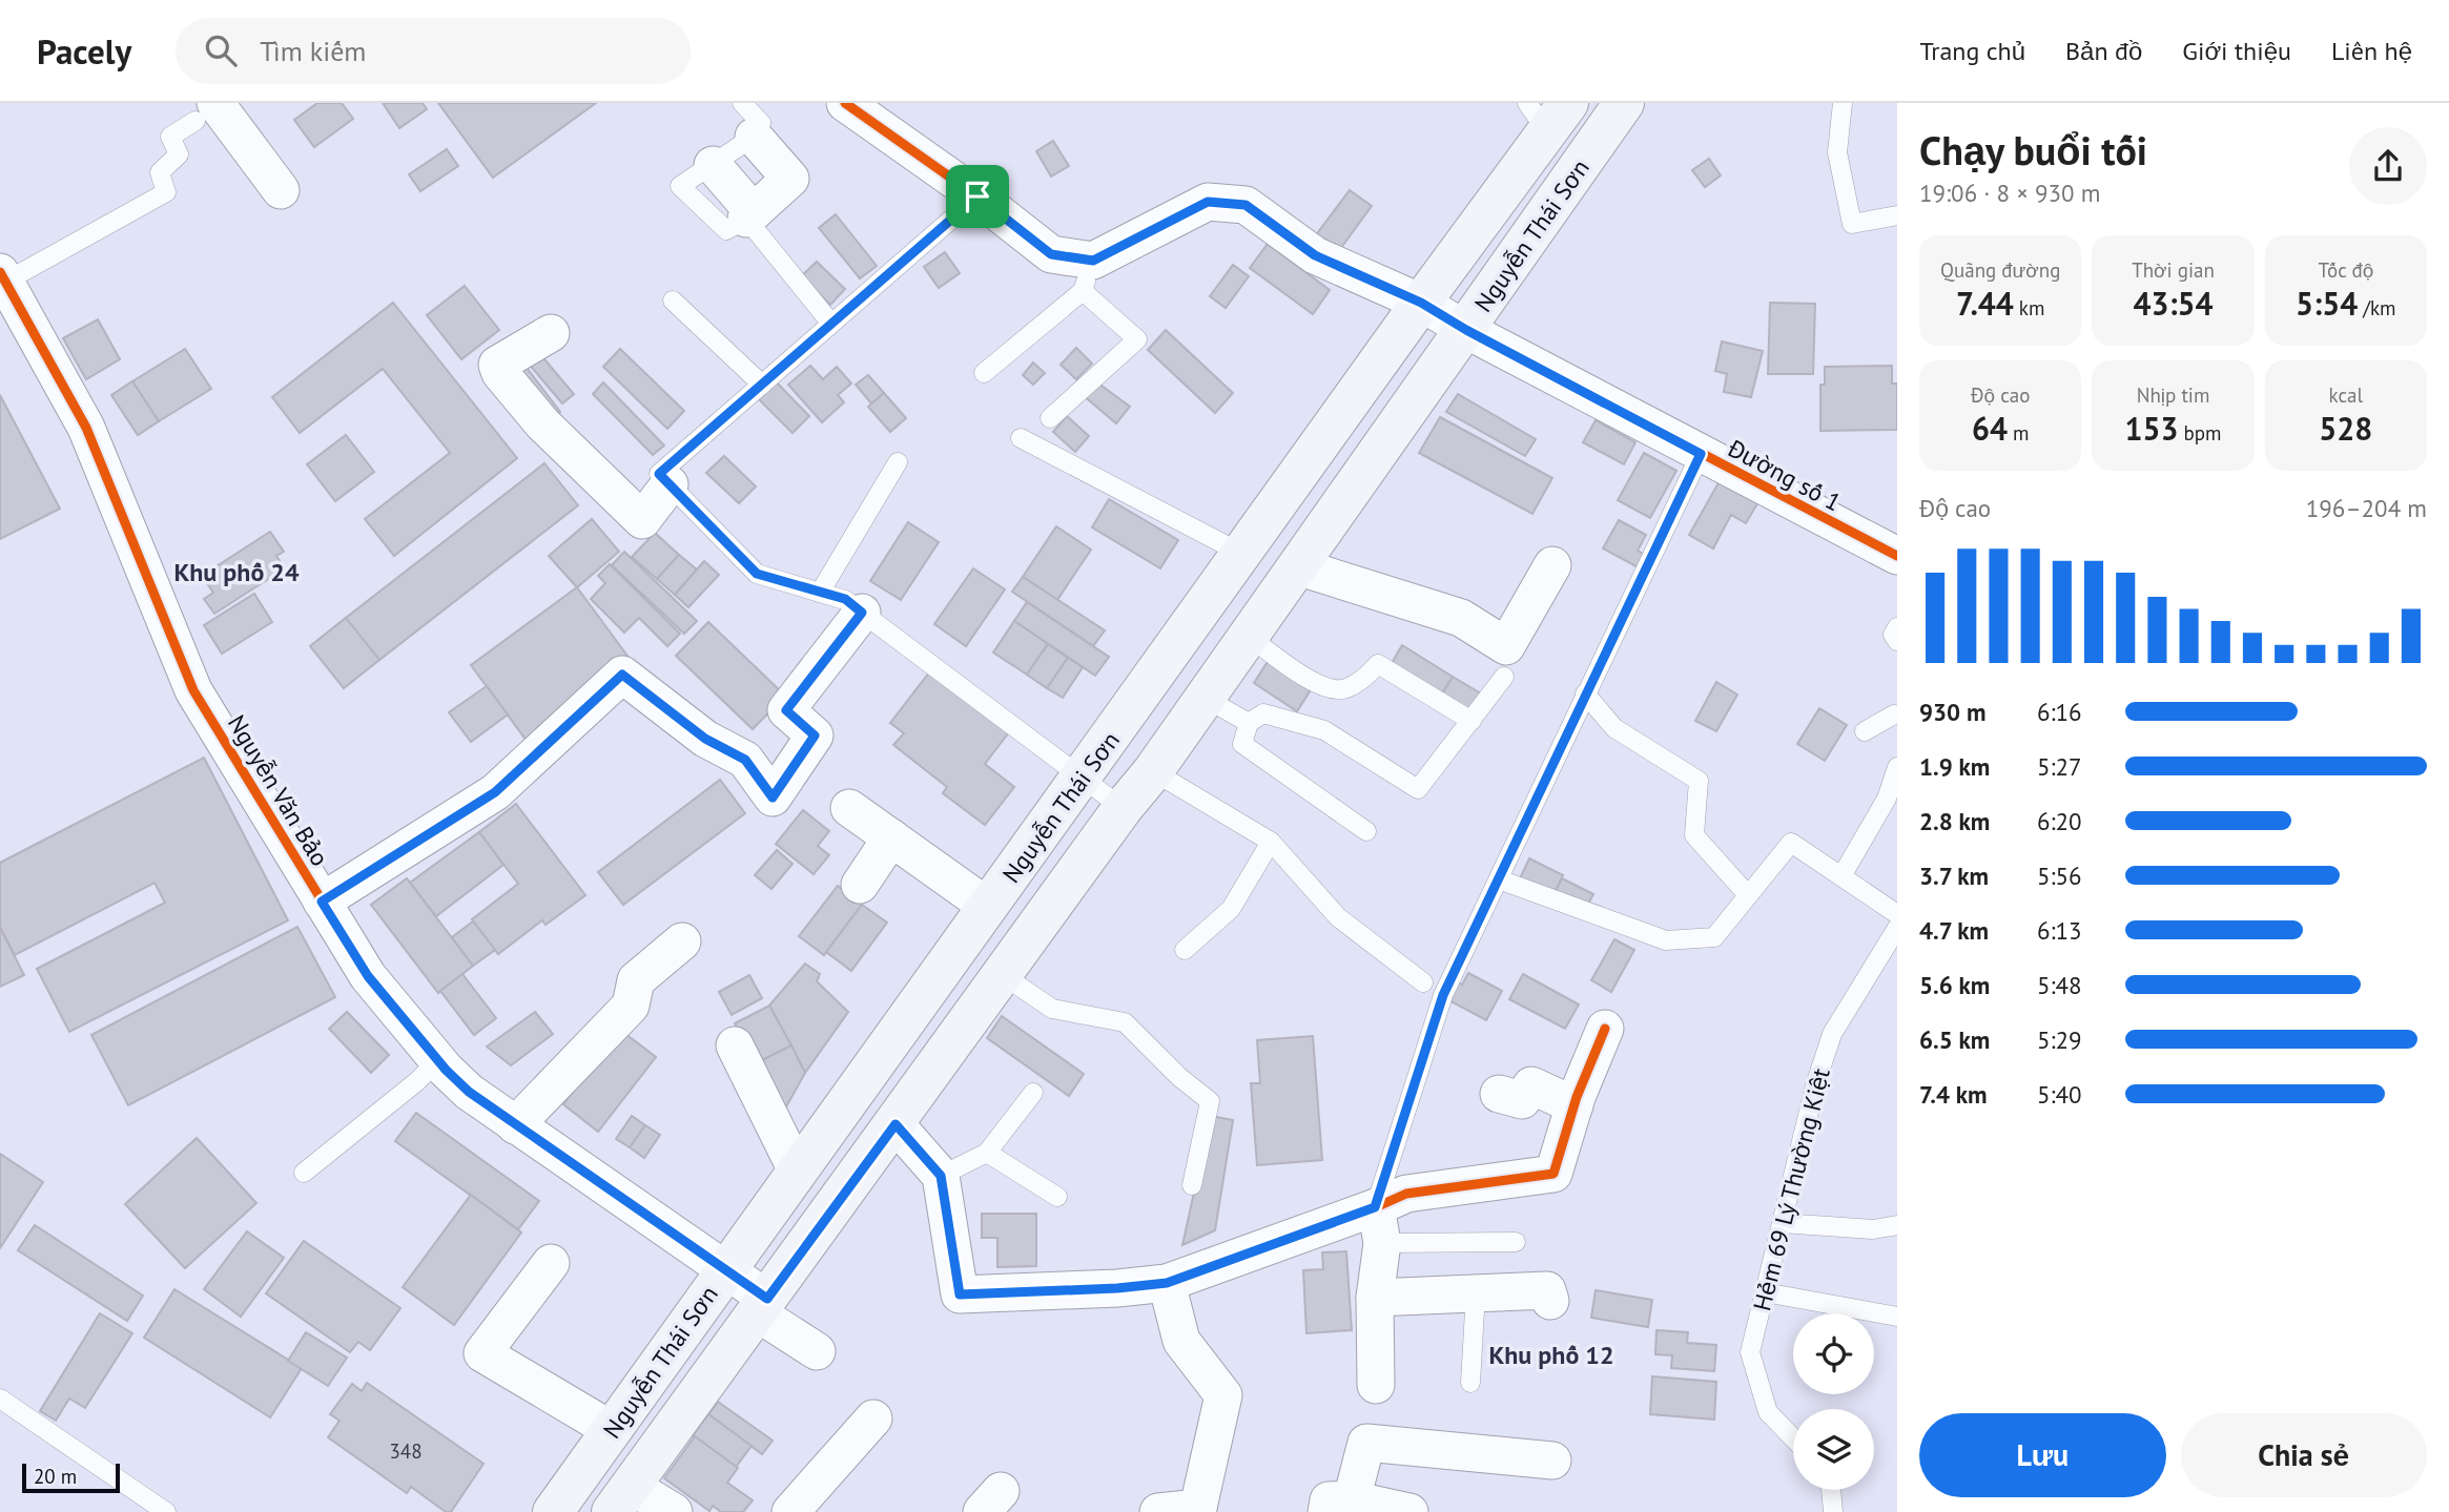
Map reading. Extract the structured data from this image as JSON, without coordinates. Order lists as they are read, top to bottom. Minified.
{"streets":{"main road":["Nguyễn Thái Sơn"],"street":["Đường số 1","Nguyễn Văn Bảo"],"lane":["Hẻm 69 Lý Thường Kiệt"]},"crossings":[["Nguyễn Thái Sơn","Đường số 1"],["Nguyễn Thái Sơn","Nguyễn Văn Bảo"]],"districts":["Khu phố 24","Khu phố 12"],"house_numbers":["348"],"scale_bar":"20 m","page":{"header":"Pacely","search":"Tìm kiếm","nav":["Trang chủ","Bản đồ","Giới thiệu","Liên hệ"],"heading":["Chạy buổi tối","19:06 · 8 × 930 m"],"stats":[["Quãng đường","7.44 km"],["Thời gian","43:54"],["Tốc độ","5:54 /km"],["Độ cao","64 m"],["Nhịp tim","153 bpm"],["kcal","528"]],"chart":["Độ cao","196–204 m"],"list":[{"name":"930 m","note":"6:16"},{"name":"1.9 km","note":"5:27"},{"name":"2.8 km","note":"6:20"},{"name":"3.7 km","note":"5:56"},{"name":"4.7 km","note":"6:13"},{"name":"5.6 km","note":"5:48"},{"name":"6.5 km","note":"5:29"},{"name":"7.4 km","note":"5:40"}],"buttons":["Lưu","Chia sẻ"],"scale":"20 m"}}
